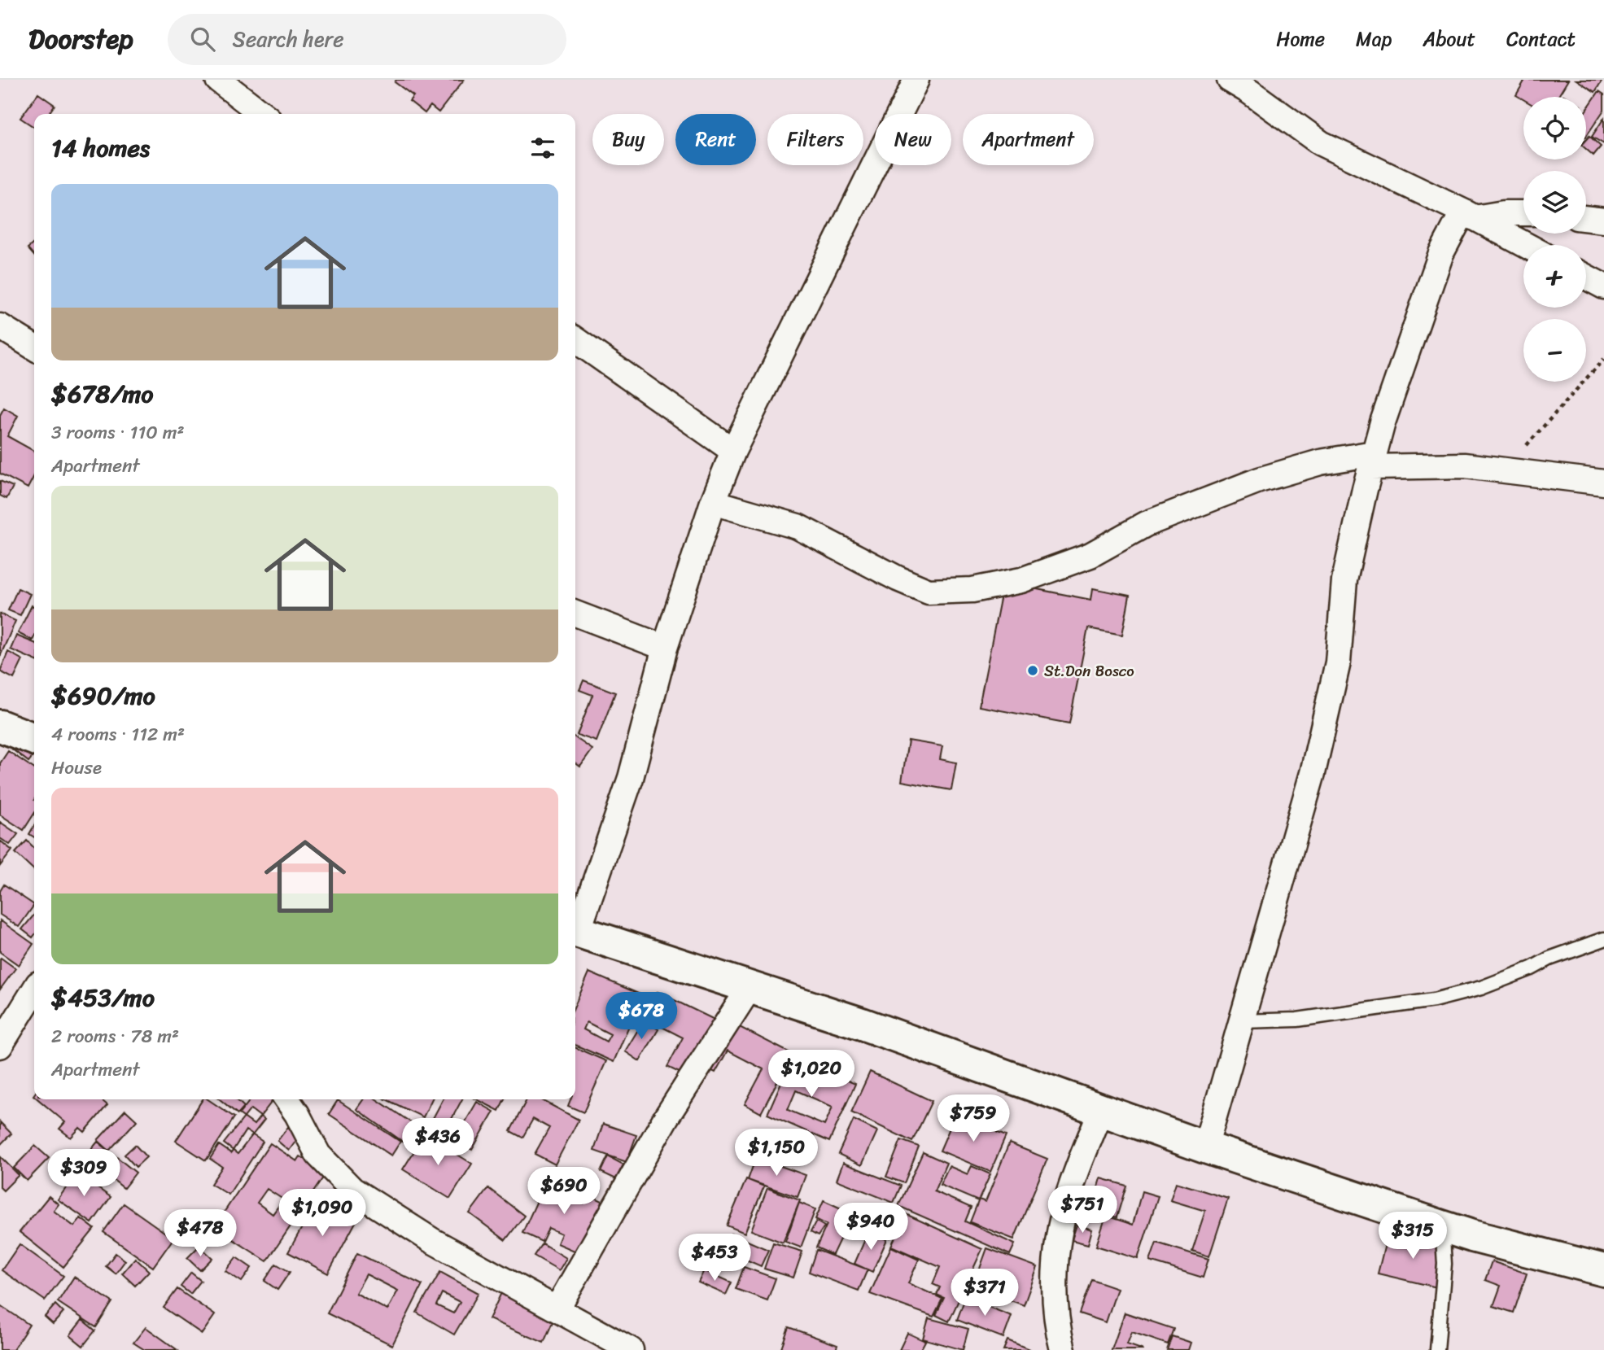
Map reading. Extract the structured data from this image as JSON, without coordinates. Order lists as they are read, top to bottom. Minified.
{"places":["St.Don Bosco"],"page":{"header":"Doorstep","search":"Search here","nav":["Home","Map","About","Contact"],"map_buttons":["+","−"],"chip":["Buy","Rent","Filters","New","Apartment"],"heading":"14 homes","list":[{"name":"$678/mo","note":"3 rooms · 110 m² · Apartment"},{"name":"$690/mo","note":"4 rooms · 112 m² · House"},{"name":"$453/mo","note":"2 rooms · 78 m² · Apartment"}],"price":["$678","$1,020","$759","$436","$1,150","$309","$690","$751","$1,090","$940","$478","$315","$453","$371"]}}
